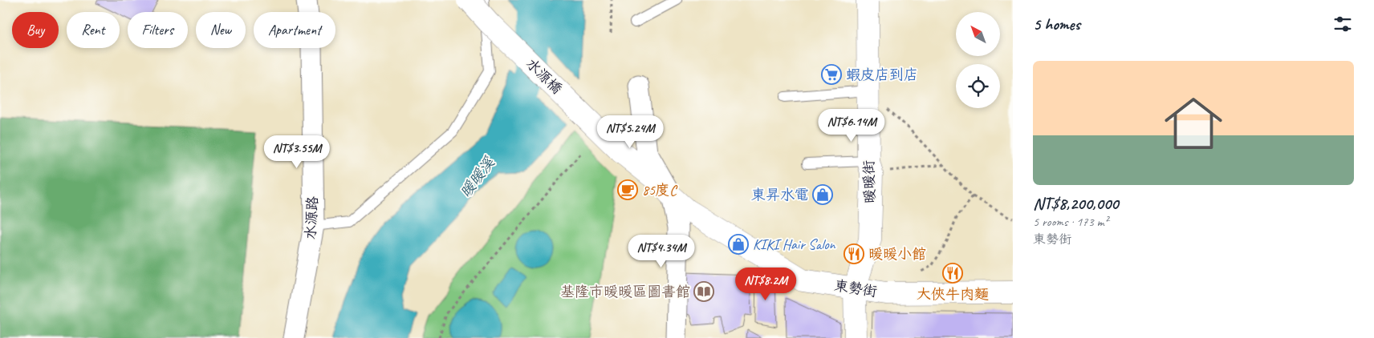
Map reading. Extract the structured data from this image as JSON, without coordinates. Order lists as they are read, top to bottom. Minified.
{"streets":{"main road":["水源橋","暖暖街","東勢街"],"street":["水源路"]},"crossings":[["水源橋","東勢街"],["暖暖街","東勢街"]],"water":["暖暖溪"],"places":{"supermarket":["蝦皮店到店"],"cafe":["85度C"],"shop":["東昇水電","KIKI Hair Salon"],"restaurant":["暖暖小館","大俠牛肉麵"],"library":["基隆市暖暖區圖書館"]},"north":"top left","page":{"heading":"5 homes","chip":["Buy","Rent","Filters","New","Apartment"],"list":[{"name":"NT$8,200,000","note":"5 rooms · 173 m² · 東勢街"}],"price":["NT$6.14M","NT$5.24M","NT$3.55M","NT$4.34M","NT$8.2M"]}}
